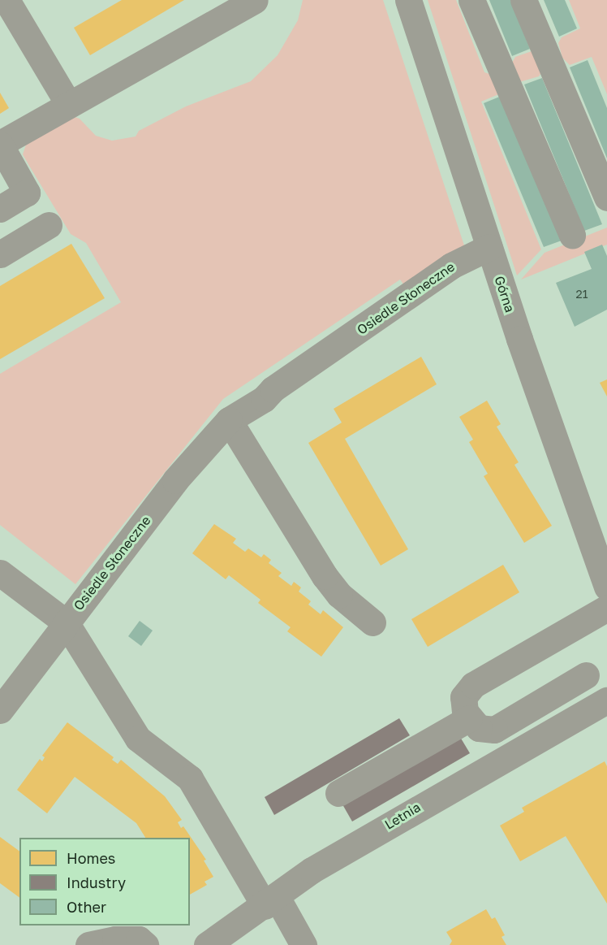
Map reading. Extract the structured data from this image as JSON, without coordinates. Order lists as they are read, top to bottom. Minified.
{"streets":{"street":["Górna","Osiedle Słoneczne","Letnia"]},"crossings":[["Górna","Osiedle Słoneczne"]],"house_numbers":["21"],"legend":["Homes","Industry","Other"]}
